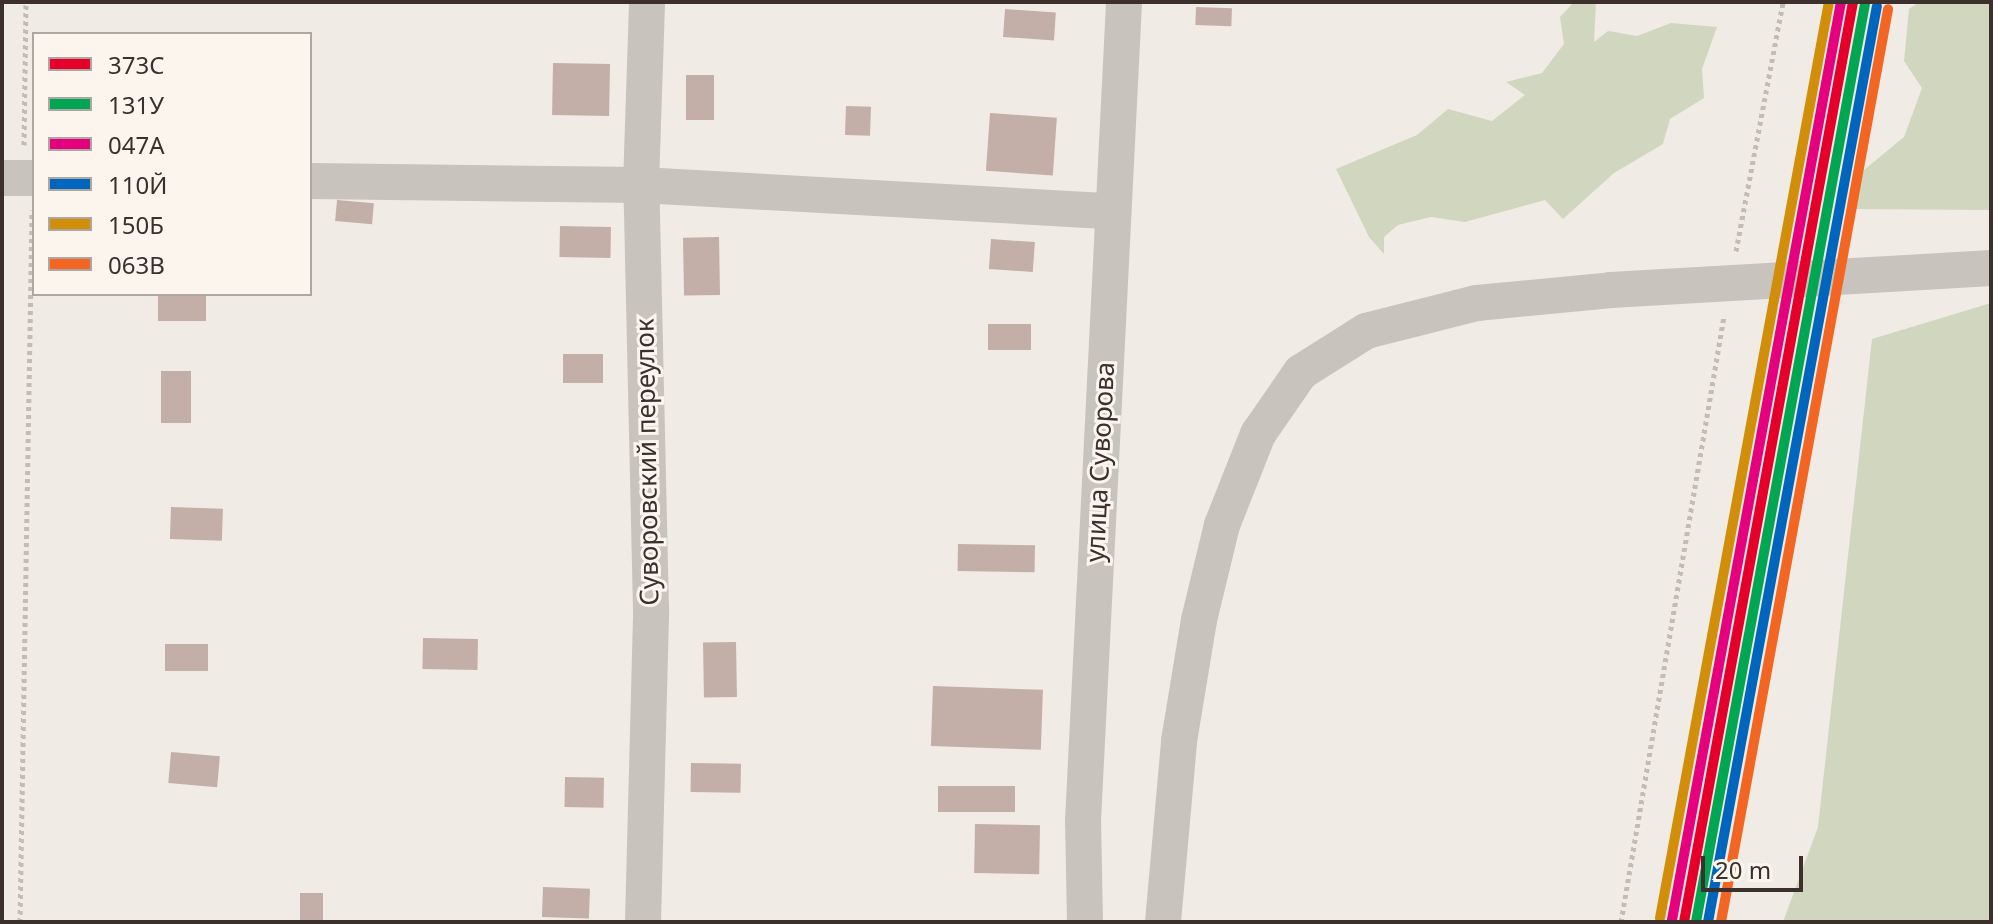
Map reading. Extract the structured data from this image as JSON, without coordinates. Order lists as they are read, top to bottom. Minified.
{"streets":{"street":["Суворовский переулок","улица Суворова"]},"lines":["transit line 373C","transit line 047А","transit line 150Б","transit line 131У","transit line 110Й","transit line 063В"],"legend":["373C","131У","047А","110Й","150Б","063В"],"scale_bar":"20 m"}
